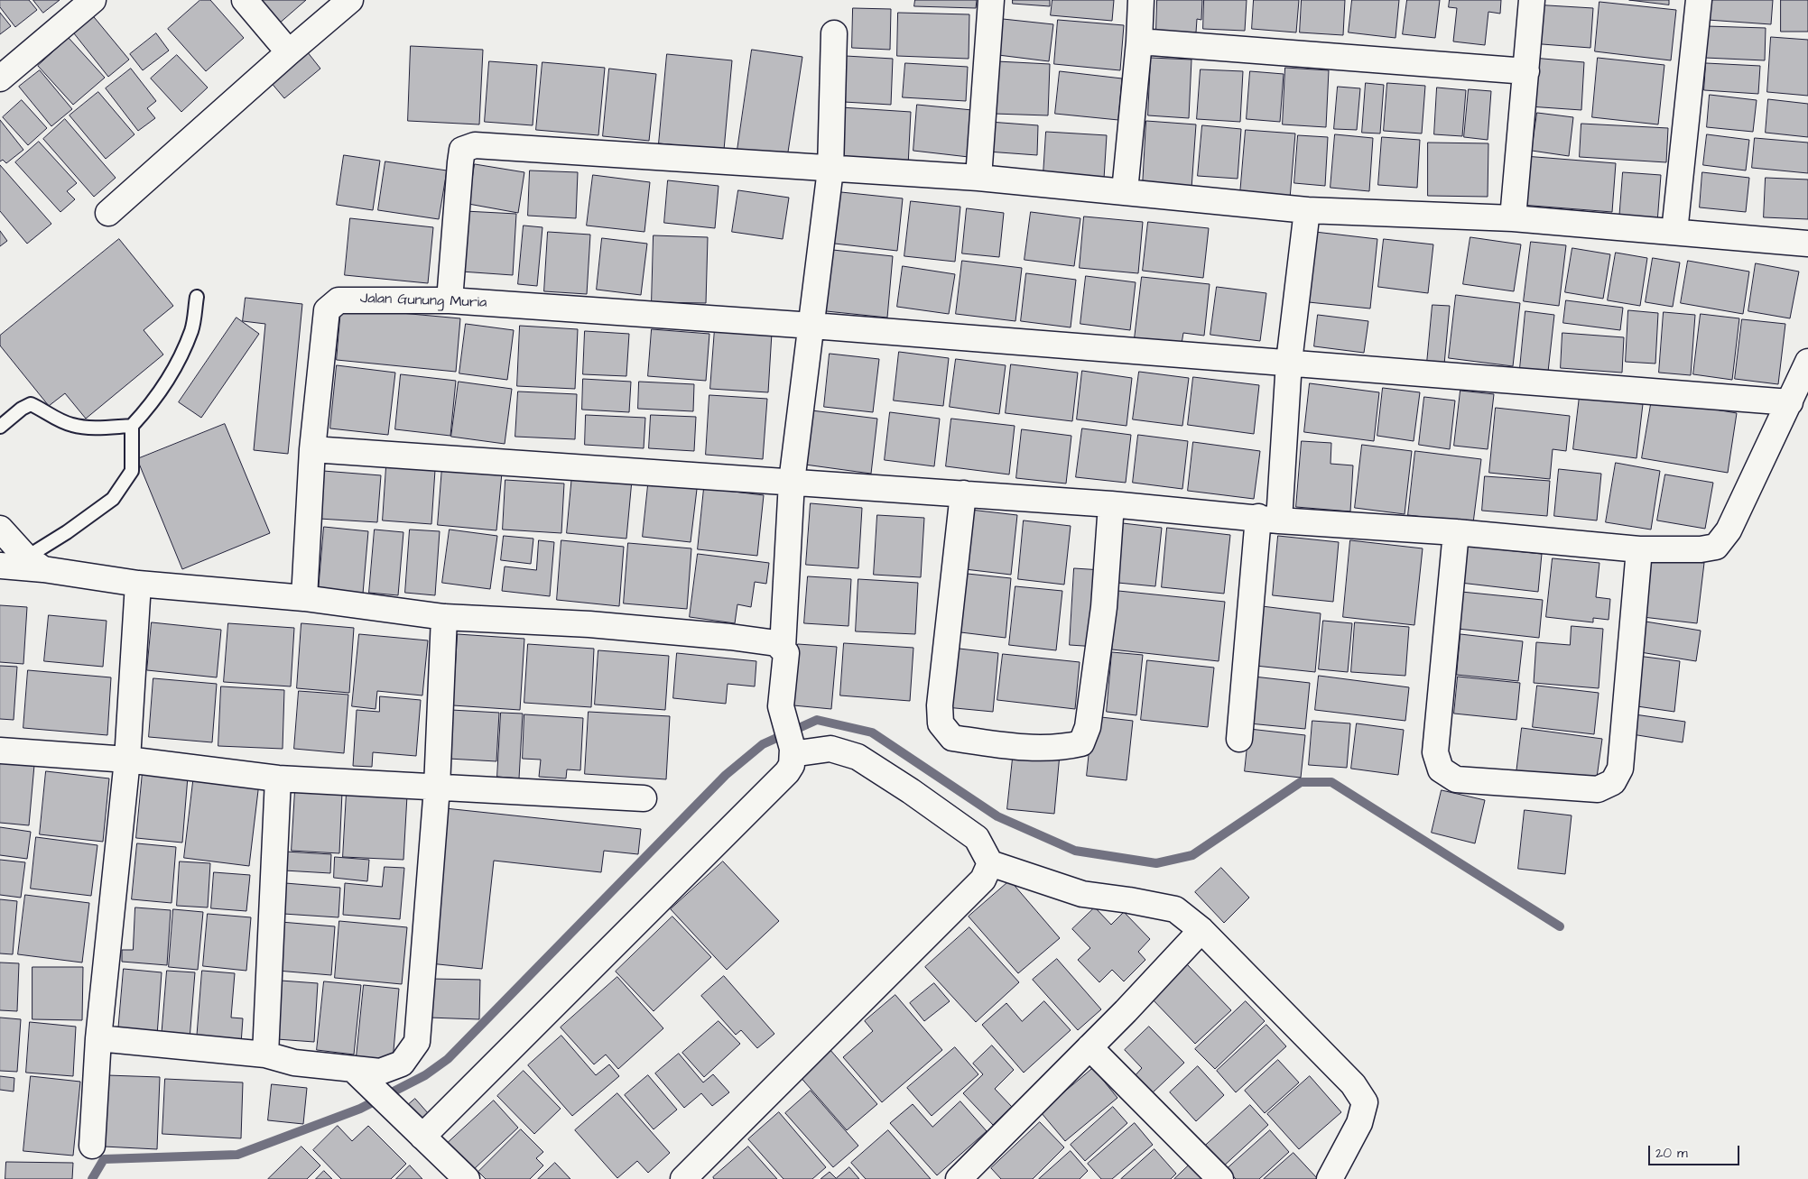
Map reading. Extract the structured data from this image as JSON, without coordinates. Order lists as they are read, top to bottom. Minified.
{"streets":{"street":["Jalan Gunung Muria"]},"scale_bar":"20 m"}
